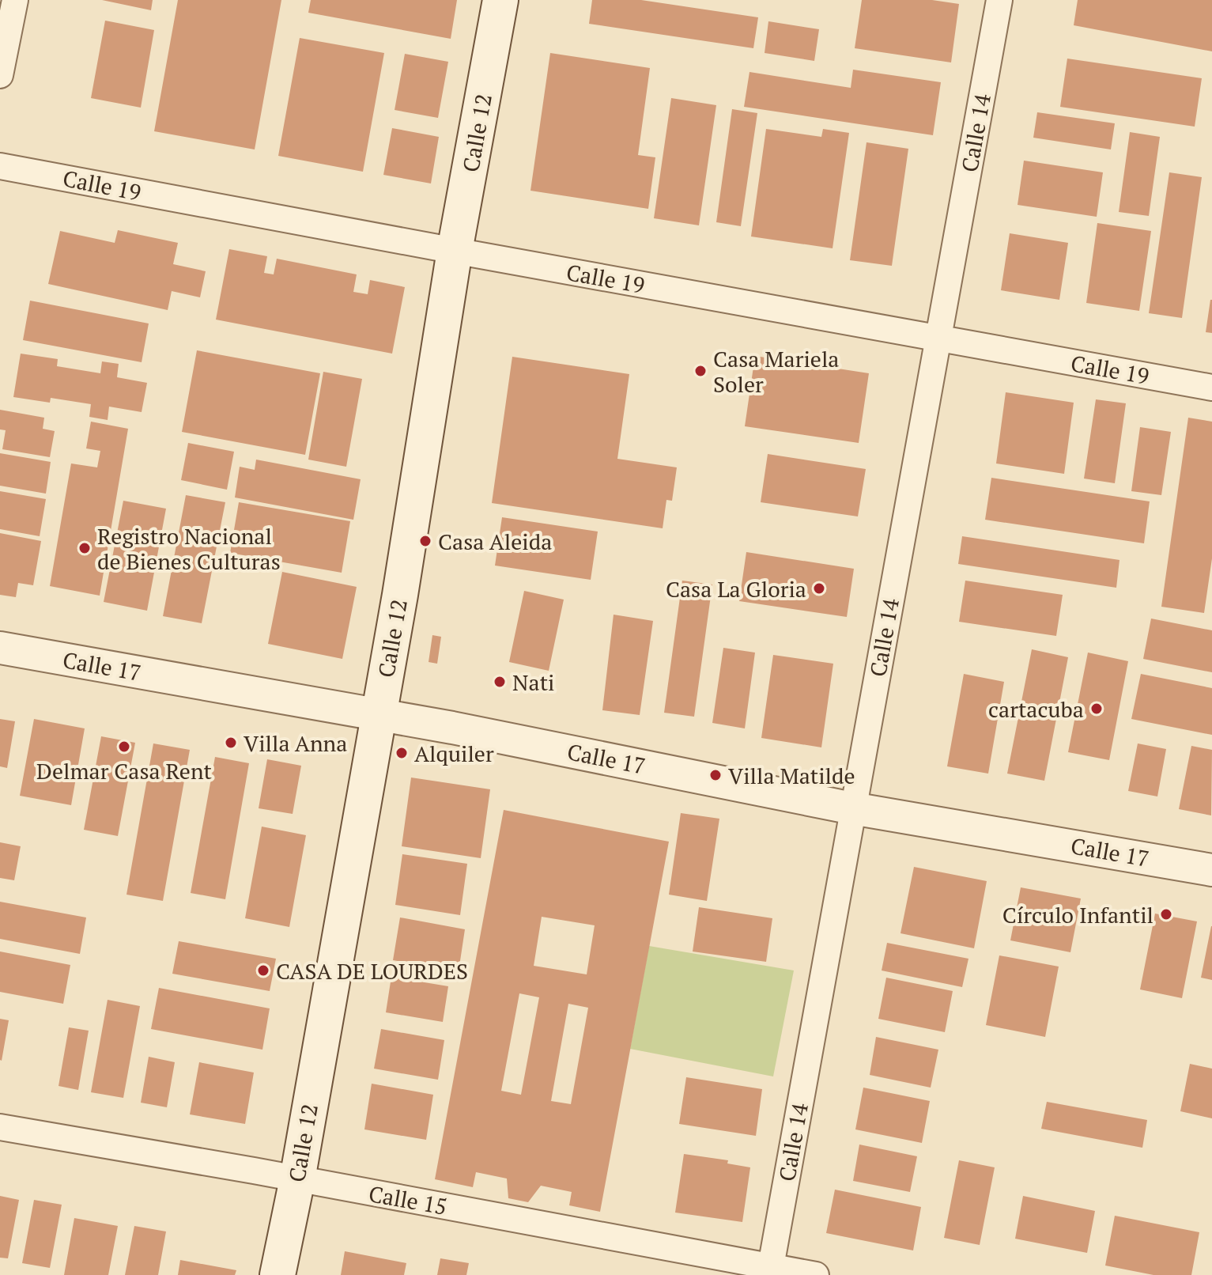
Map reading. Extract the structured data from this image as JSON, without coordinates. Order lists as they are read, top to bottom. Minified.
{"streets":{"main road":["Calle 12"],"street":["Calle 14","Calle 19","Calle 17","Calle 15"]},"crossings":[["Calle 12","Calle 19"],["Calle 12","Calle 17"],["Calle 12","Calle 15"],["Calle 14","Calle 19"],["Calle 14","Calle 17"],["Calle 14","Calle 15"]],"places":["Casa Mariela Soler","Casa Aleida","Registro Nacional de Bienes Culturas","Casa La Gloria","Nati","cartacuba","Villa Anna","Delmar Casa Rent","Alquiler","Villa Matilde","Círculo Infantil","CASA DE LOURDES"]}
